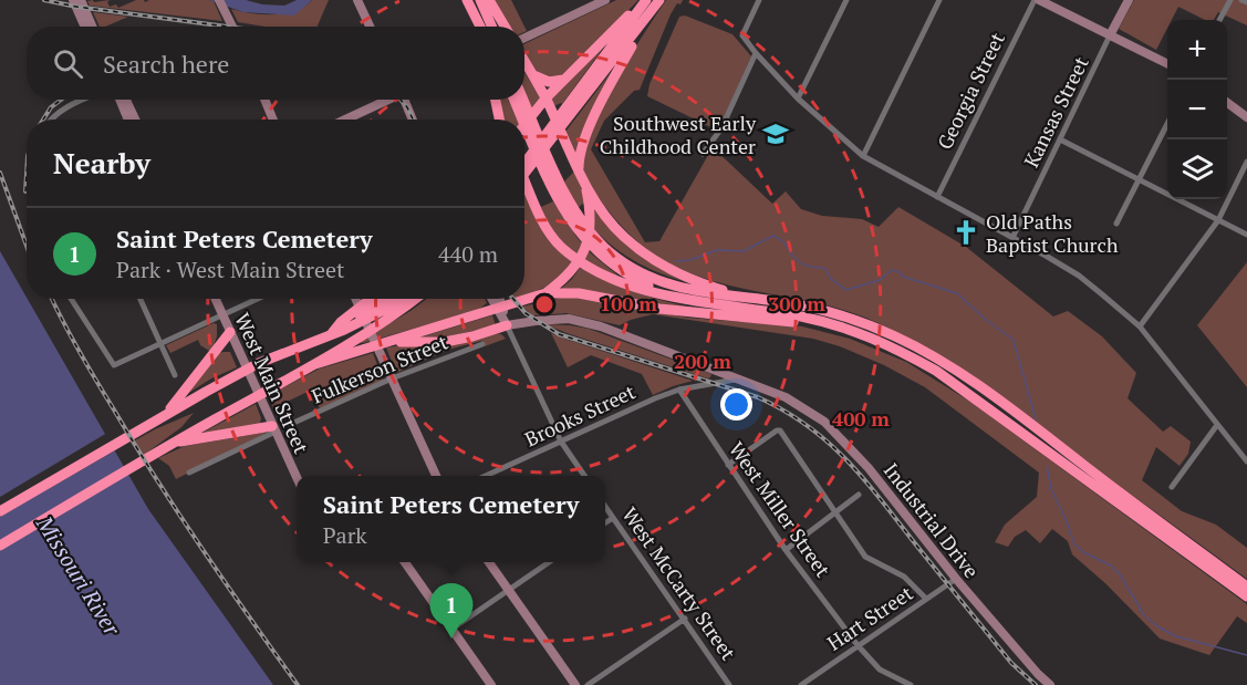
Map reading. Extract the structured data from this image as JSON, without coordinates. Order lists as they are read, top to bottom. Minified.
{"streets":{"main road":["Kansas Street","West Main Street","Industrial Drive"],"street":["Georgia Street","Fulkerson Street","Brooks Street","West Miller Street","West McCarty Street","Hart Street"]},"crossings":[["Brooks Street","West Miller Street"],["Brooks Street","Industrial Drive"],["West Miller Street","Hart Street"],["Industrial Drive","Hart Street"]],"water":["Missouri River"],"places":{"school or university":["Southwest Early Childhood Center"],"church":["Old Paths Baptist Church"]},"page":{"map_buttons":["+","−"],"search":"Search here","heading":"Nearby","list":[{"mark":"1","name":"Saint Peters Cemetery","note":"Park · West Main Street","value":"440 m"}],"popup":["Saint Peters Cemetery","Park"],"pins":"1"},"rings":["100 m","300 m","200 m","400 m"]}
